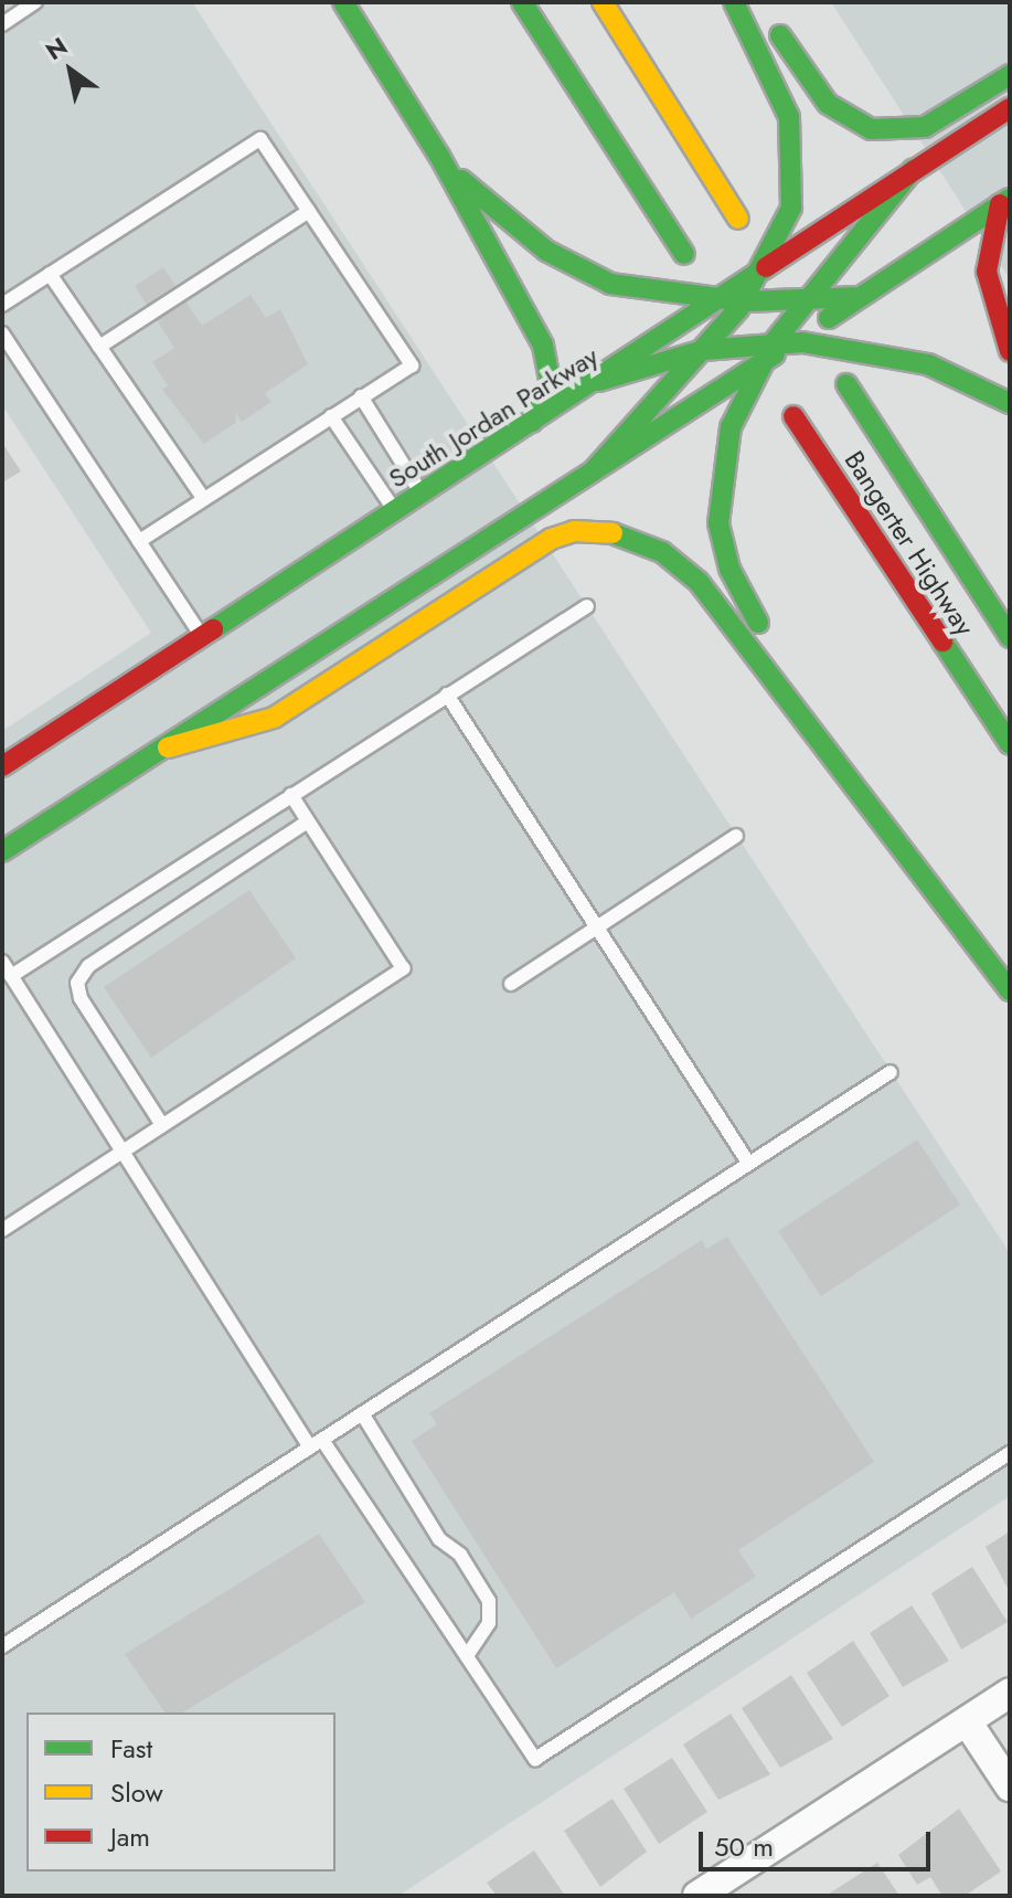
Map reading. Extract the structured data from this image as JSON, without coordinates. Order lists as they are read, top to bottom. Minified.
{"streets":{"main road":["South Jordan Parkway","Bangerter Highway"]},"legend":["Fast","Slow","Jam"],"scale_bar":"50 m","north":"top left"}
